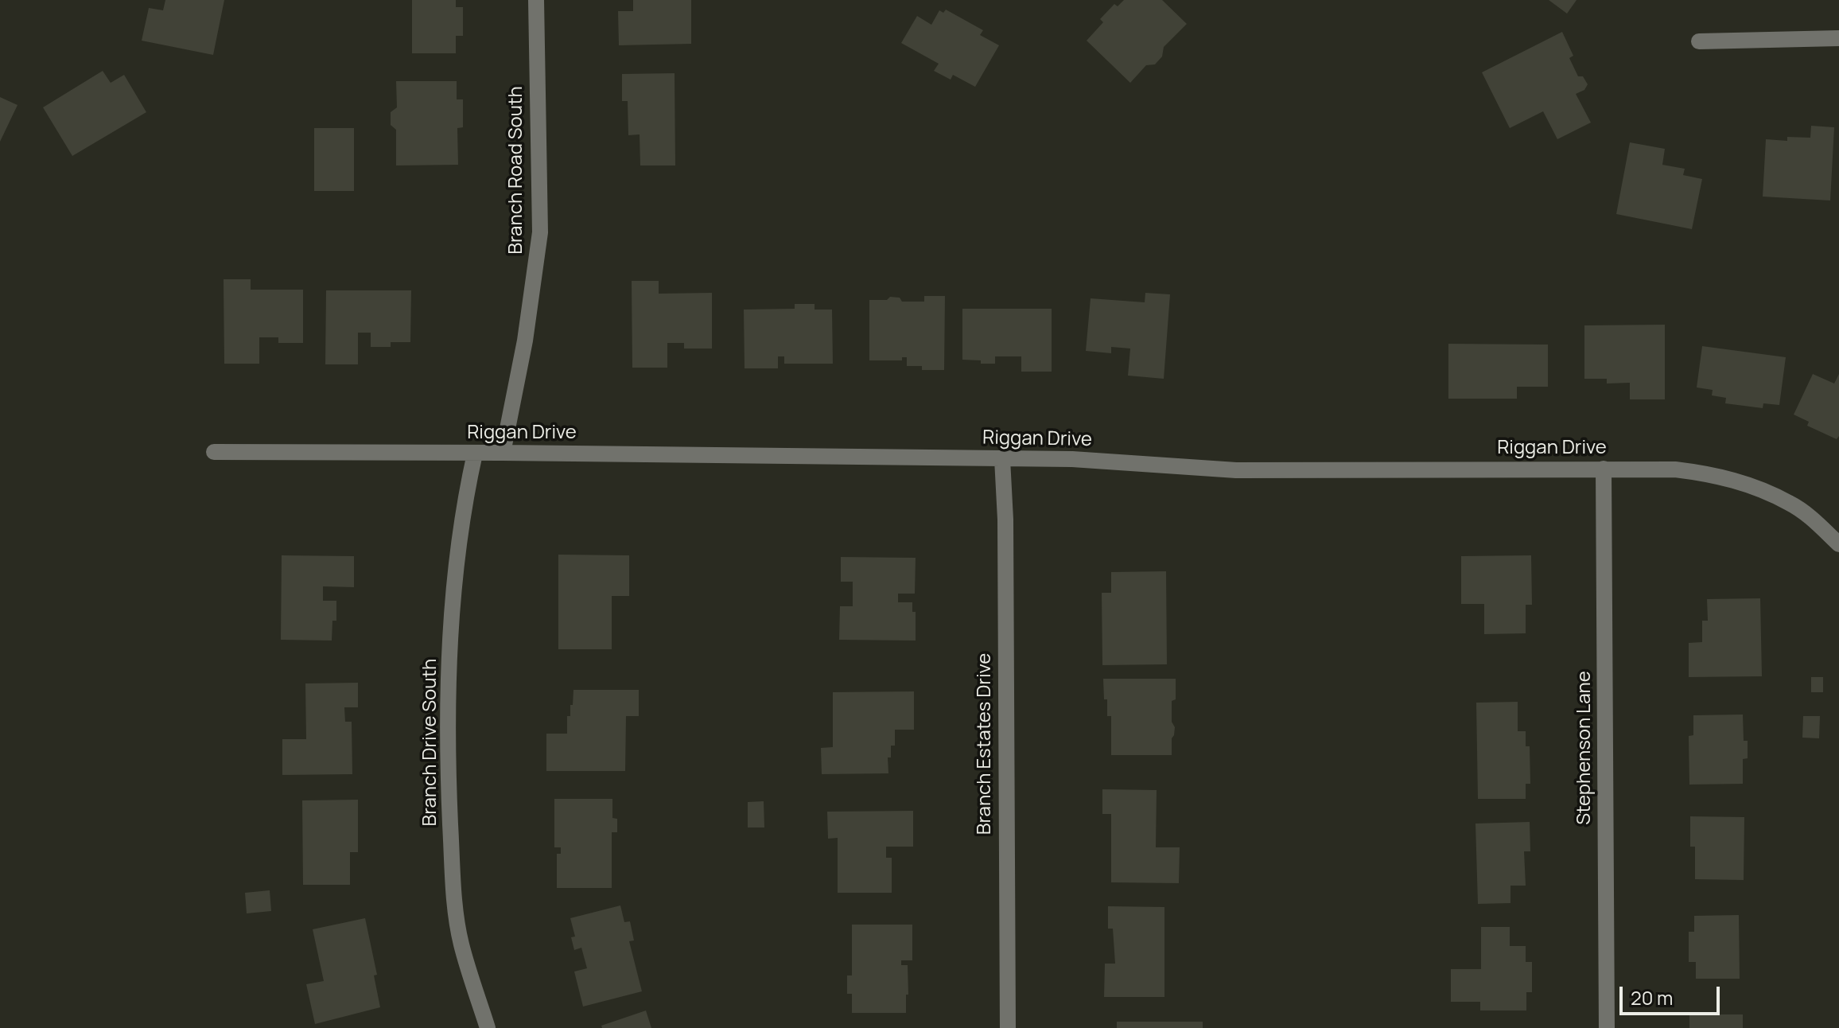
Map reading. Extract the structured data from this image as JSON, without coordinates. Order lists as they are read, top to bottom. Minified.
{"streets":{"street":["Branch Road South","Riggan Drive","Branch Drive South","Branch Estates Drive","Stephenson Lane"]},"crossings":[["Branch Road South","Riggan Drive"],["Riggan Drive","Branch Drive South"],["Riggan Drive","Branch Estates Drive"],["Riggan Drive","Stephenson Lane"]],"scale_bar":"20 m"}
